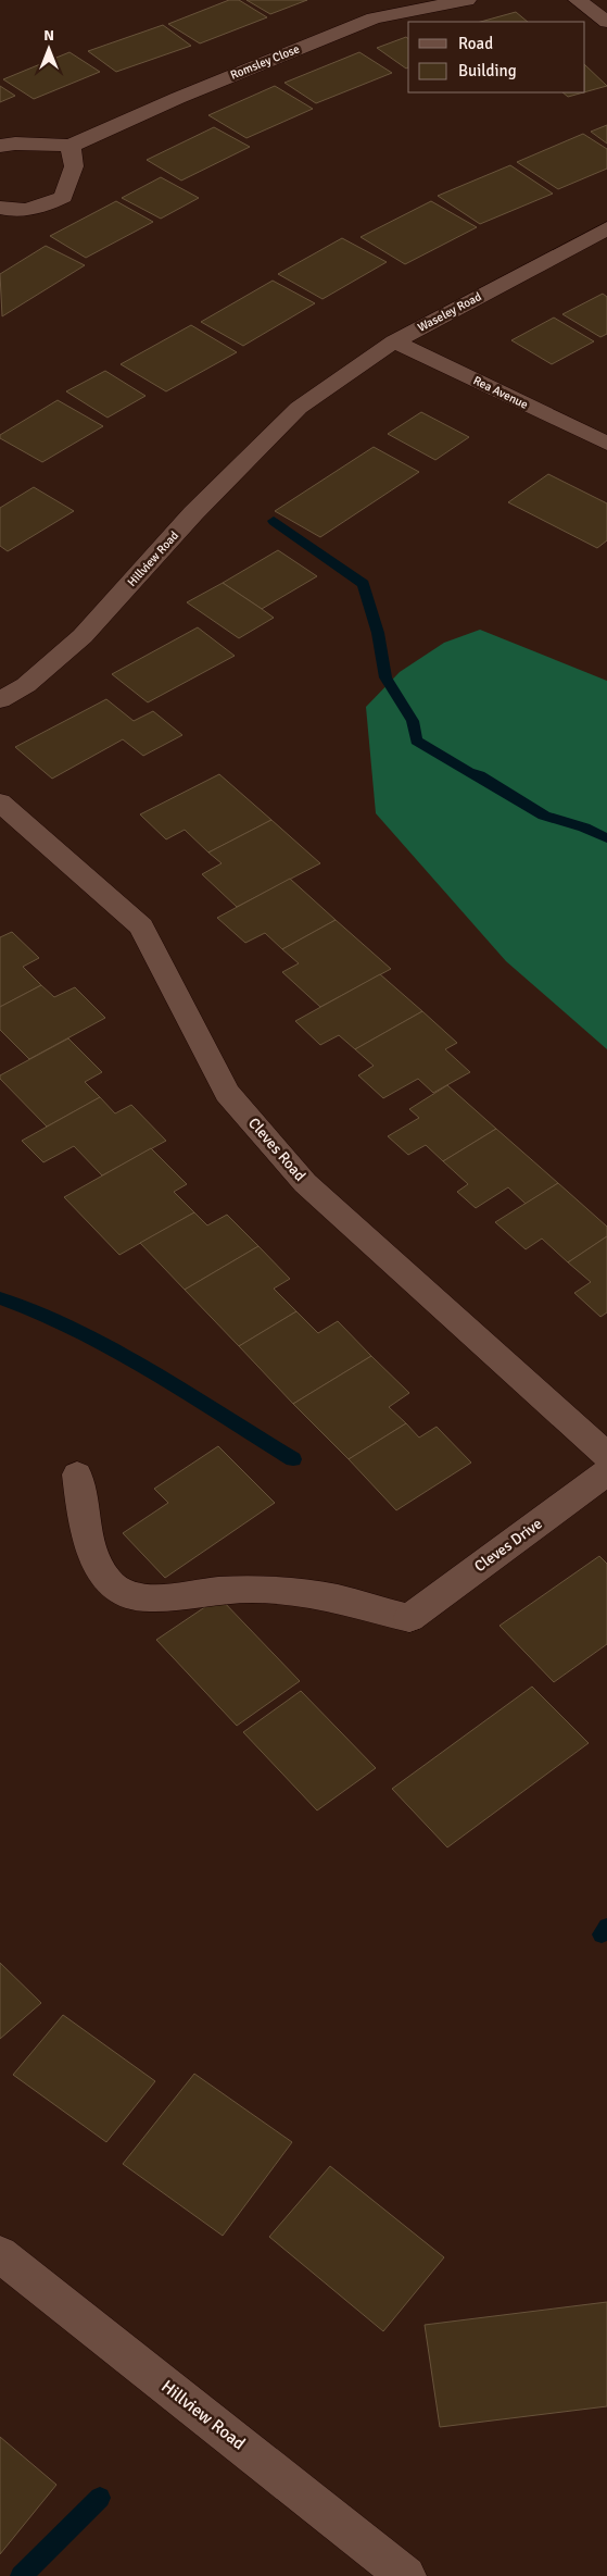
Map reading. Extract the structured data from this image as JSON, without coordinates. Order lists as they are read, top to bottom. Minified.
{"streets":{"street":["Romsley Close","Waseley Road","Rea Avenue","Hillview Road","Cleves Road","Cleves Drive"]},"crossings":[["Waseley Road","Rea Avenue"],["Waseley Road","Hillview Road"]],"legend":["Road","Building"],"north":"top"}
